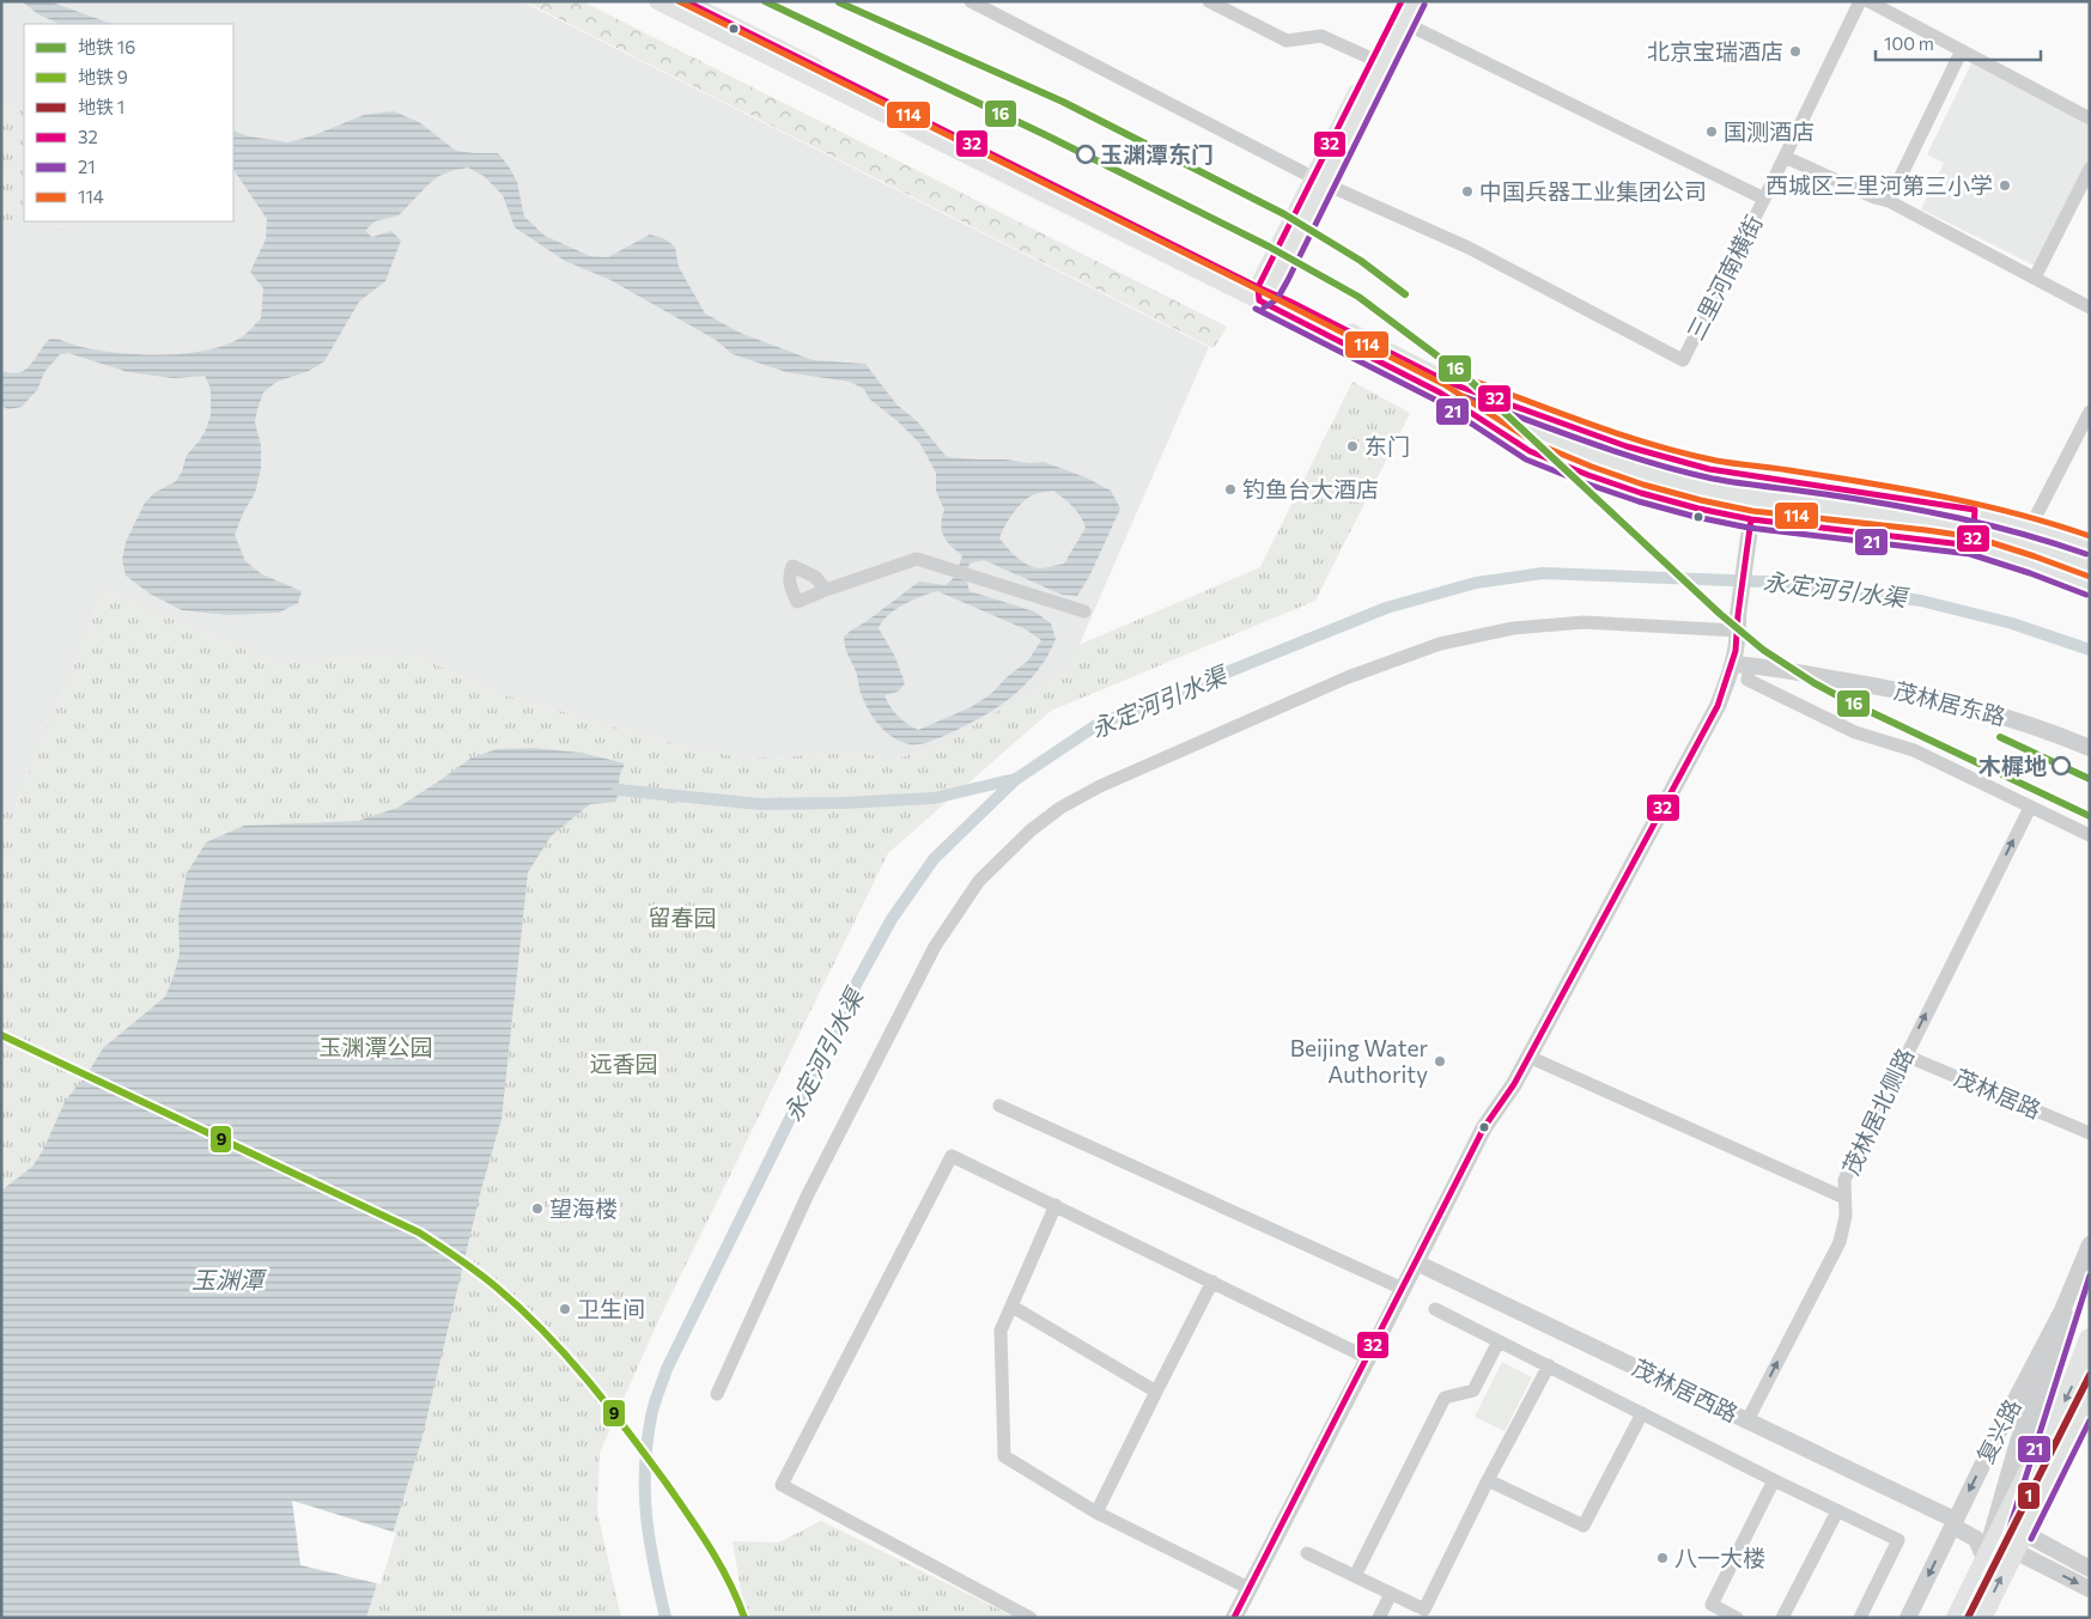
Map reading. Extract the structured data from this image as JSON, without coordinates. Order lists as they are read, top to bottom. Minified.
{"streets":{"highway":["复兴路"],"street":["三里河南横街","茂林居东路","茂林居路","茂林居北侧路","茂林居西路"]},"crossings":[["茂林居路","茂林居北侧路"],["茂林居北侧路","茂林居西路"],["茂林居西路","复兴路"]],"one_way":["茂林居北侧路"],"water":["永定河引水渠","玉渊潭"],"parks":["留春园","玉渊潭公园","远香园"],"places":["北京宝瑞酒店","国测酒店","玉渊潭东门","西城区三里河第三小学","中国兵器工业集团公司","东门","钓鱼台大酒店","木樨地","Beijing Water Authority","望海楼","卫生间","八一大楼"],"lines":["metro line 16","transit line 32","transit line 114","transit line 21","metro line 9","metro line 1"],"legend":["地铁 16","地铁 9","地铁 1","32","21","114"],"scale_bar":"100 m"}
